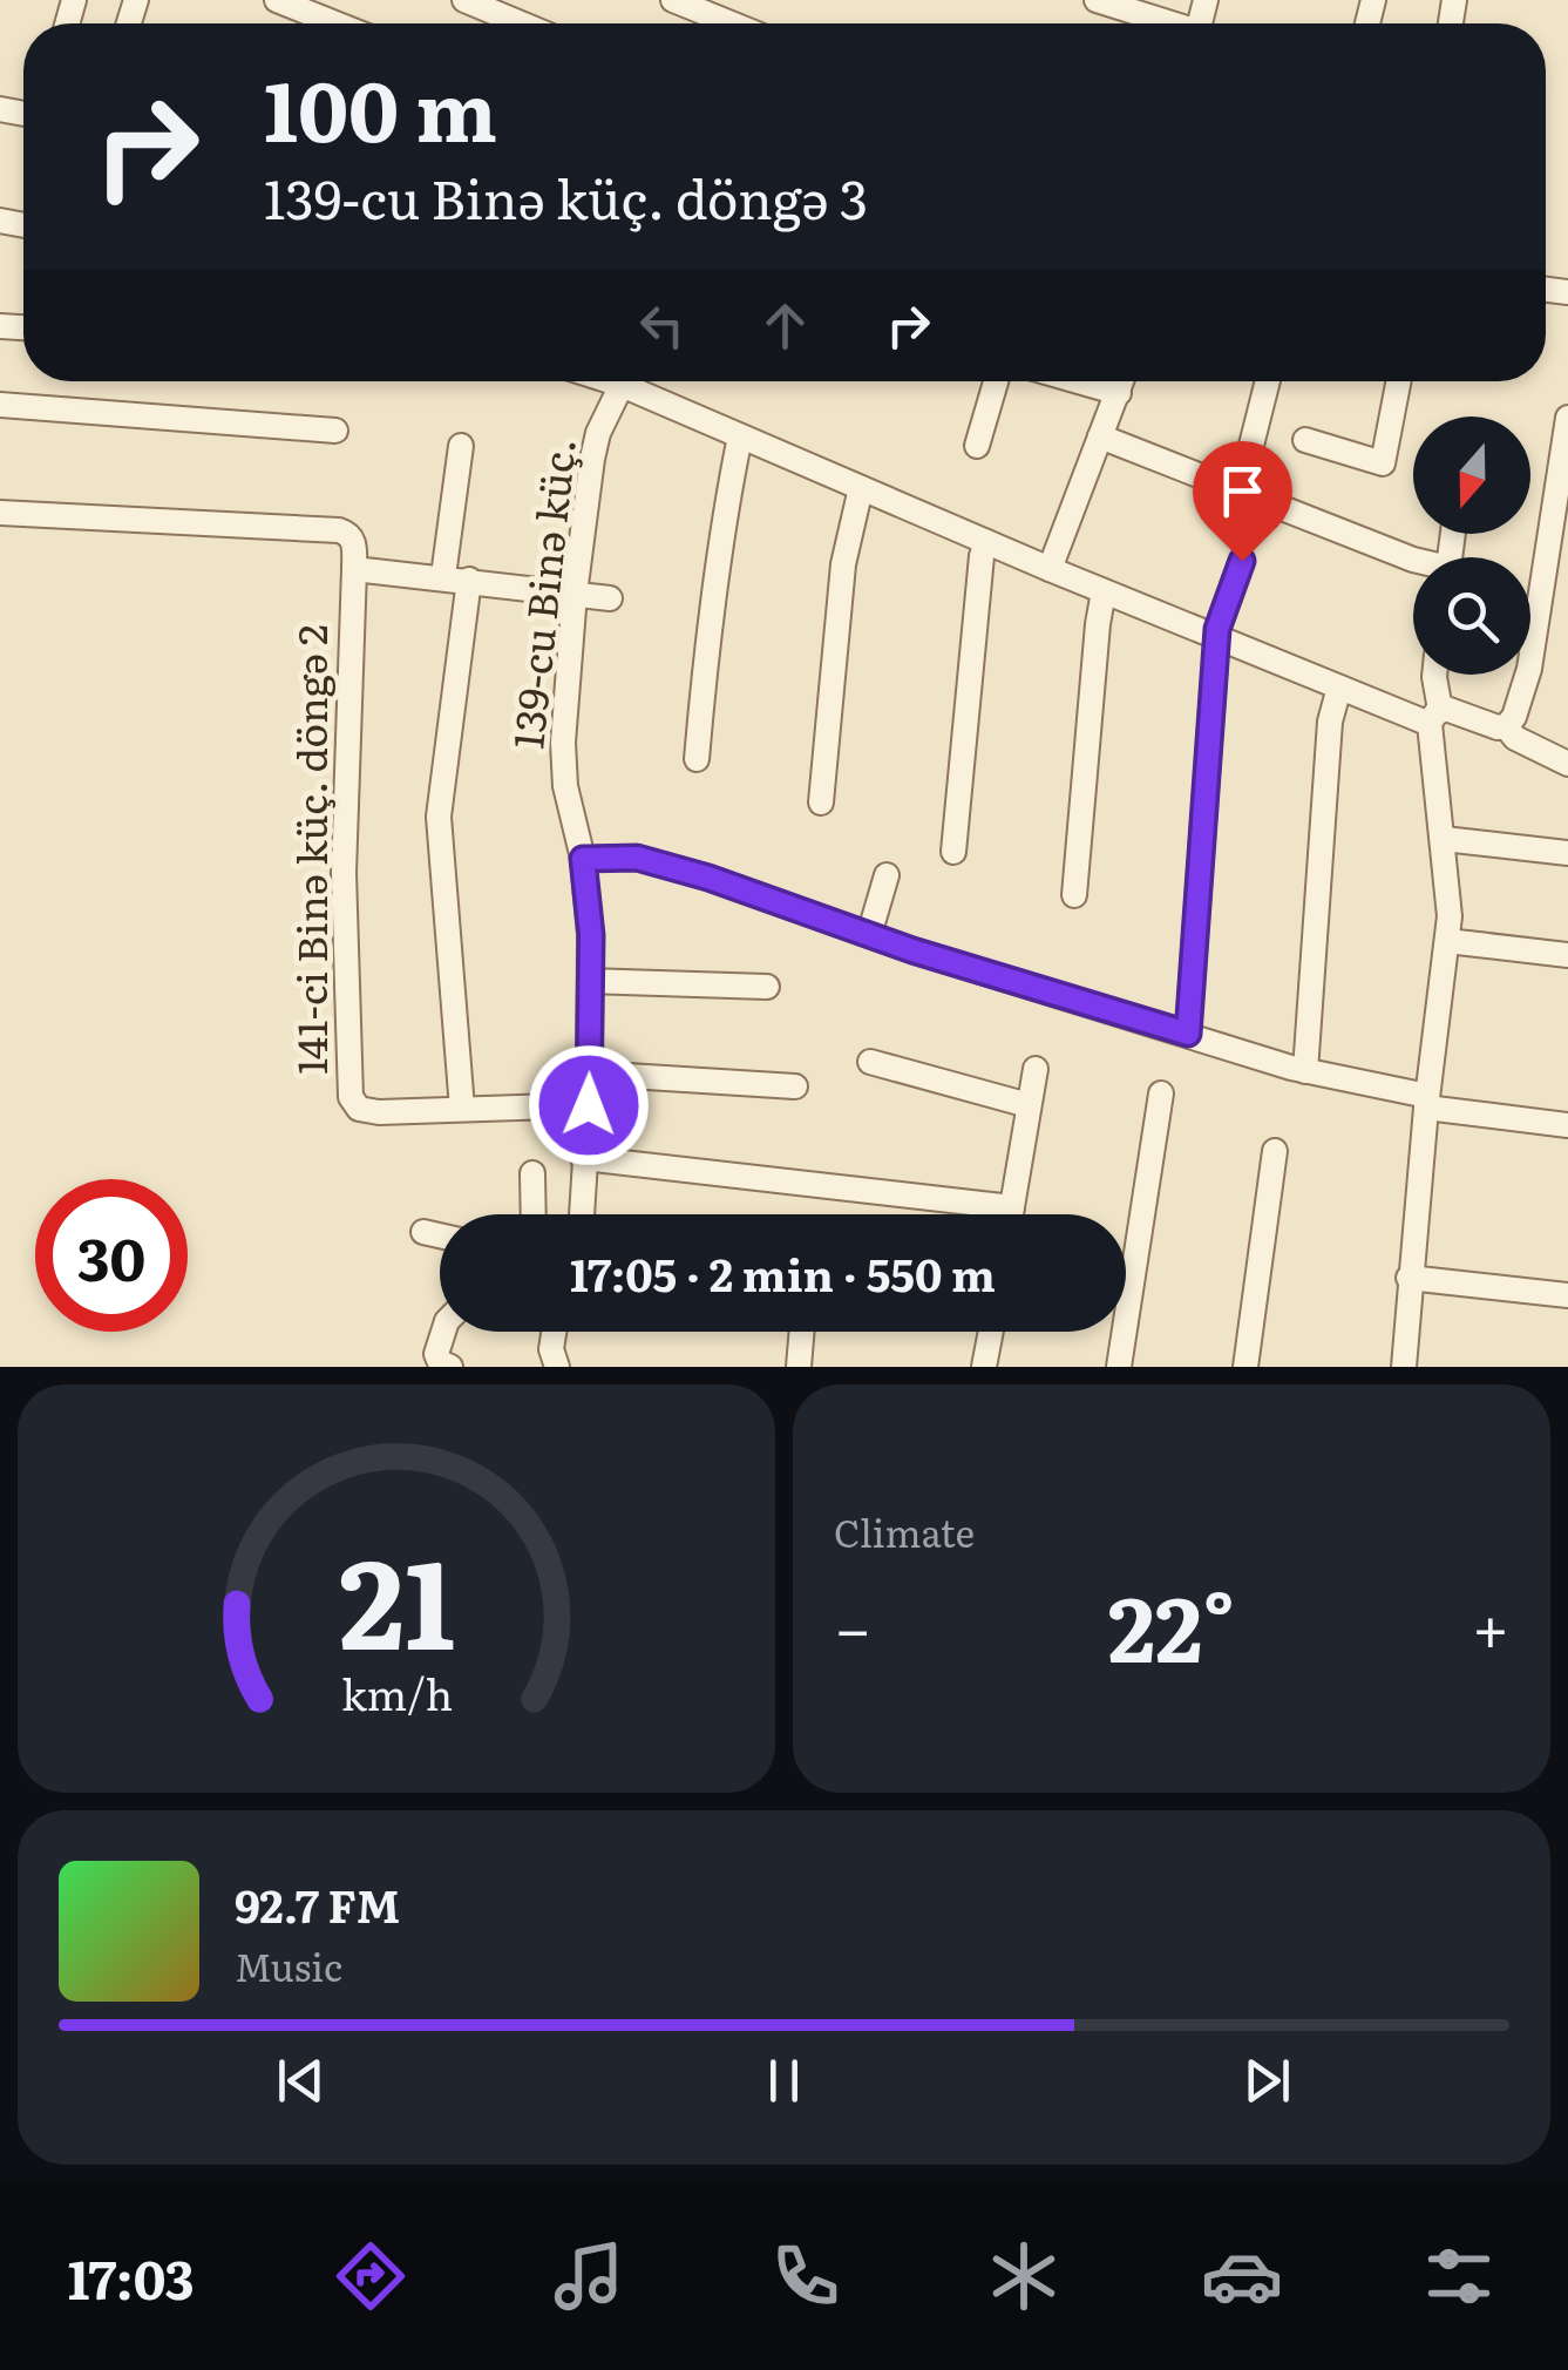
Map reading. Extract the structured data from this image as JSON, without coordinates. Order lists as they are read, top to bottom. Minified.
{"streets":{"street":["139-cu Binə küç.","141-ci Binə küç. döngə 2"]},"crossings":[["139-cu Binə küç.","141-ci Binə küç. döngə 2"]],"north":"bottom","page":{"turn":["100 m","139-cu Binə küç. döngə 3"],"limit":"30","trip":"17:05 · 2 min · 550 m","tile":"Climate","heat":["−","22°","+"],"song":["92.7 FM","Music"],"tabs":"17:03","gauge":["21","km/h"]}}
